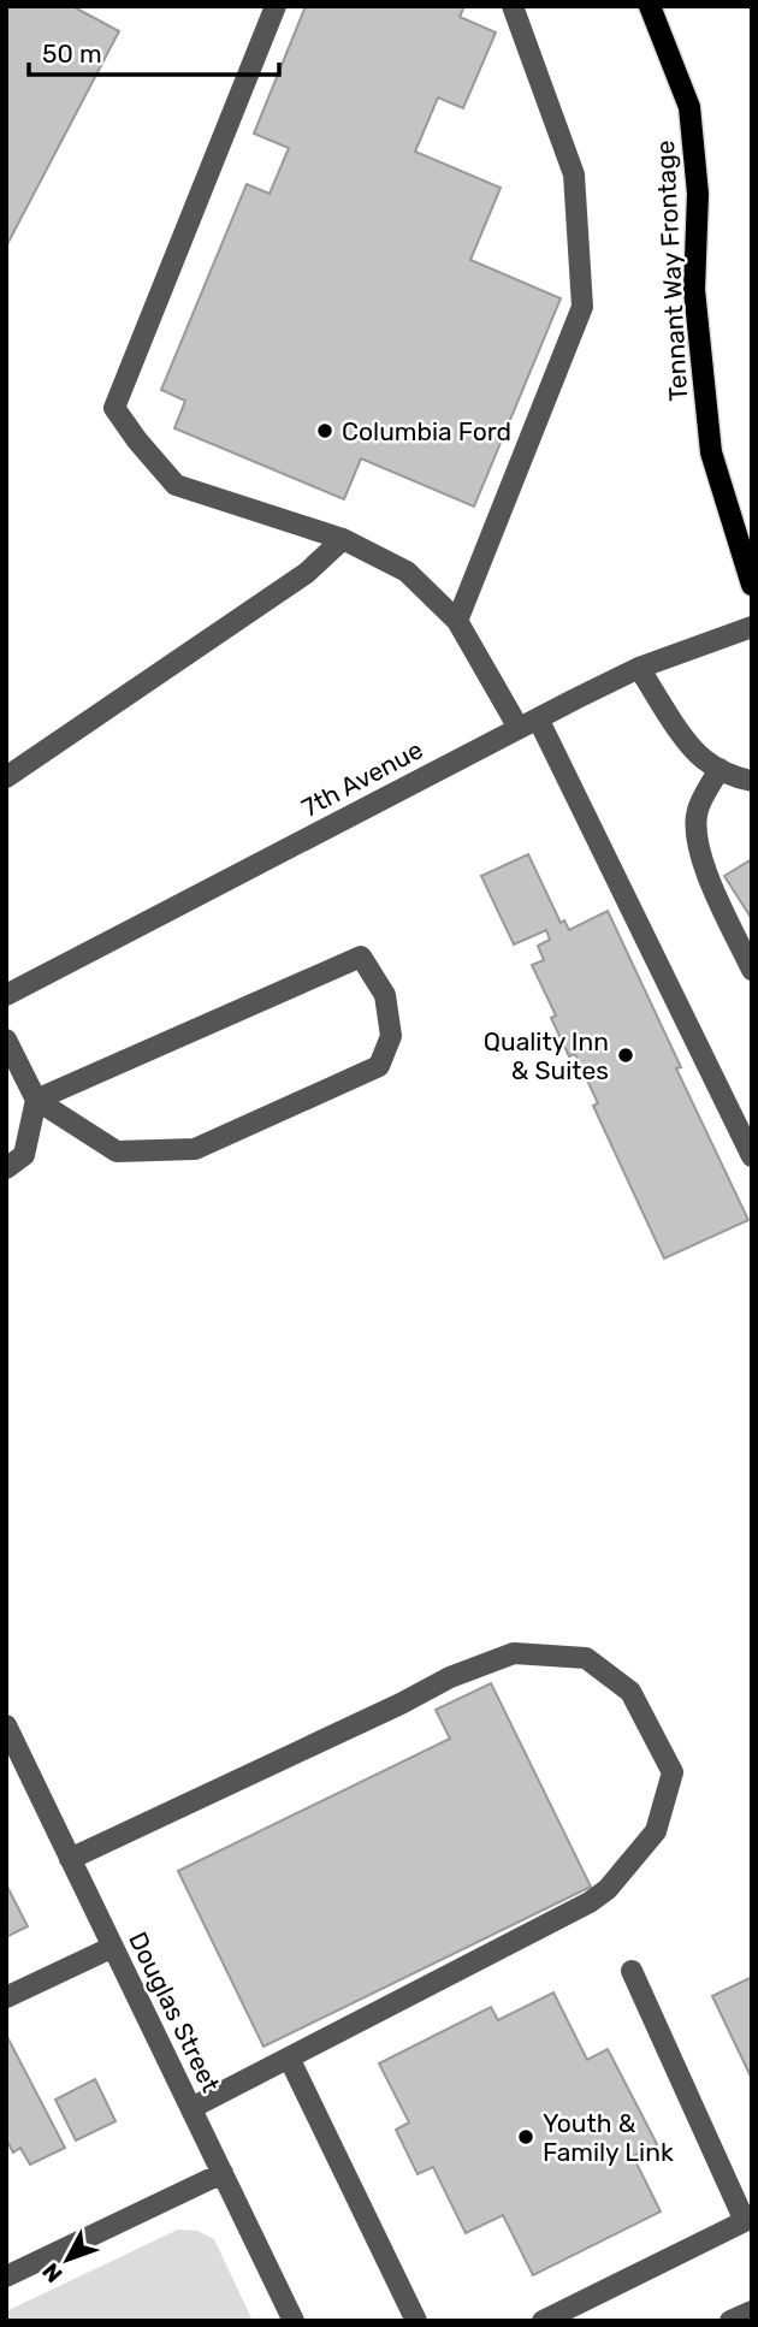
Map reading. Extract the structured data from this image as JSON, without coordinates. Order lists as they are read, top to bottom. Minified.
{"streets":{"main road":["Tennant Way Frontage"],"street":["7th Avenue","Douglas Street"]},"places":["Columbia Ford","Quality Inn & Suites","Youth & Family Link"],"scale_bar":"50 m","north":"bottom left"}
